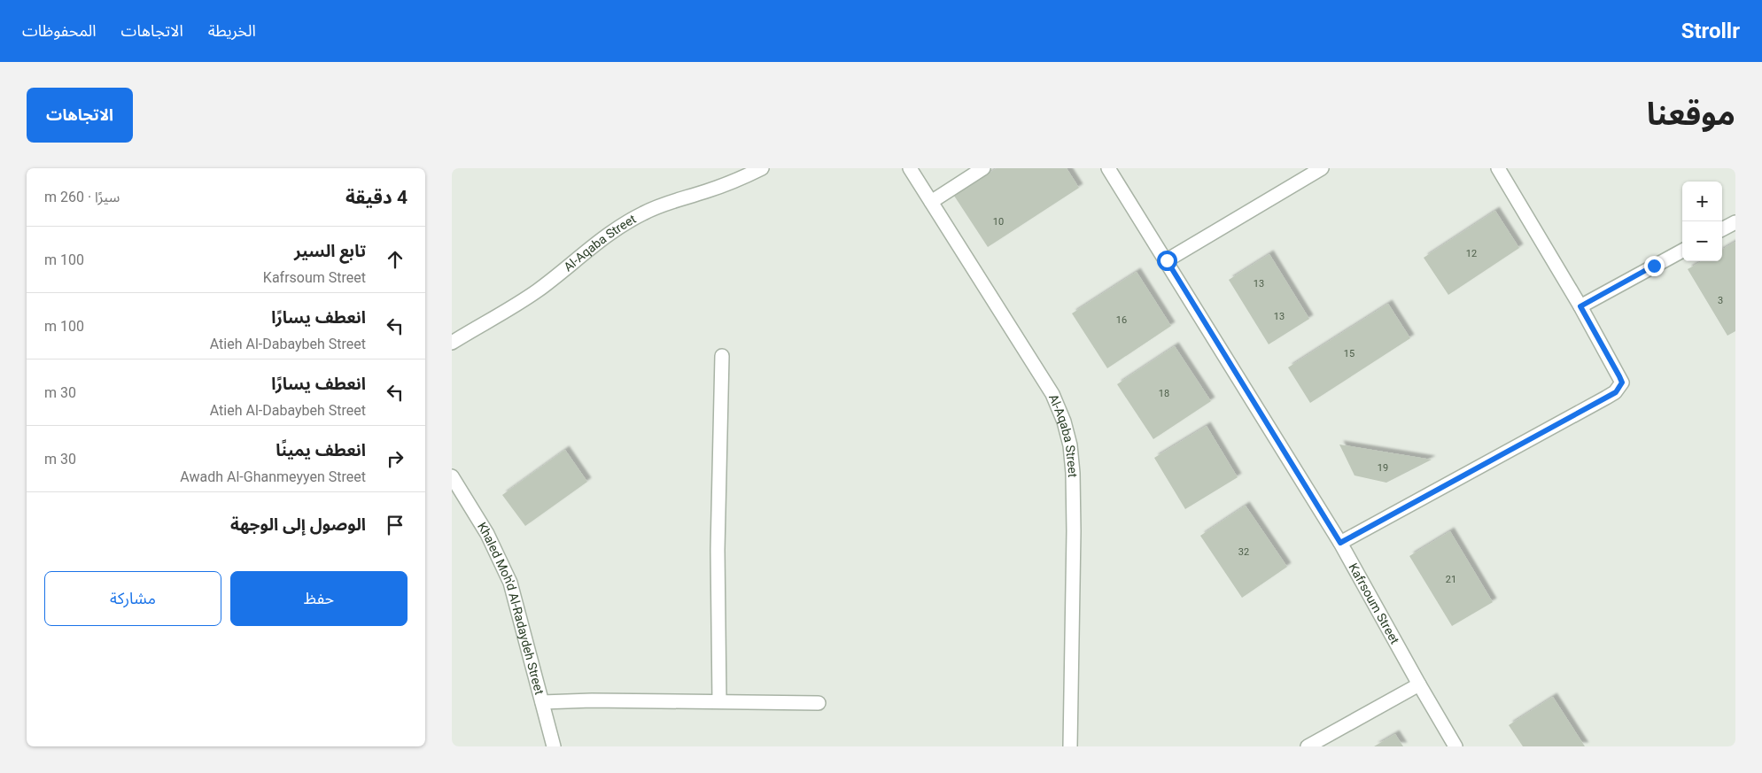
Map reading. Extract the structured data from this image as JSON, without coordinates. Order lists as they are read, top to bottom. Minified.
{"streets":{"street":["Al-Aqaba Street","Kafrsoum Street","Khaled Moh'd Al-Radaydeh Street"]},"house_numbers":["10","12","13","3","13","16","15","18","19","32","21"],"page":{"header":"Strollr","nav":["الخريطة","الاتجاهات","المحفوظات"],"title":"موقعنا","buttons":["الاتجاهات",["حفظ","مشاركة"]],"heading":["4 دقيقة","سيرًا · 260 m"],"map_buttons":["+","−"],"list":[["تابع السير","Kafrsoum Street","100 m"],["انعطف يسارًا","Atieh Al-Dabaybeh Street","100 m"],["انعطف يسارًا","Atieh Al-Dabaybeh Street","30 m"],["انعطف يمينًا","Awadh Al-Ghanmeyyen Street","30 m"],"الوصول إلى الوجهة"]}}
